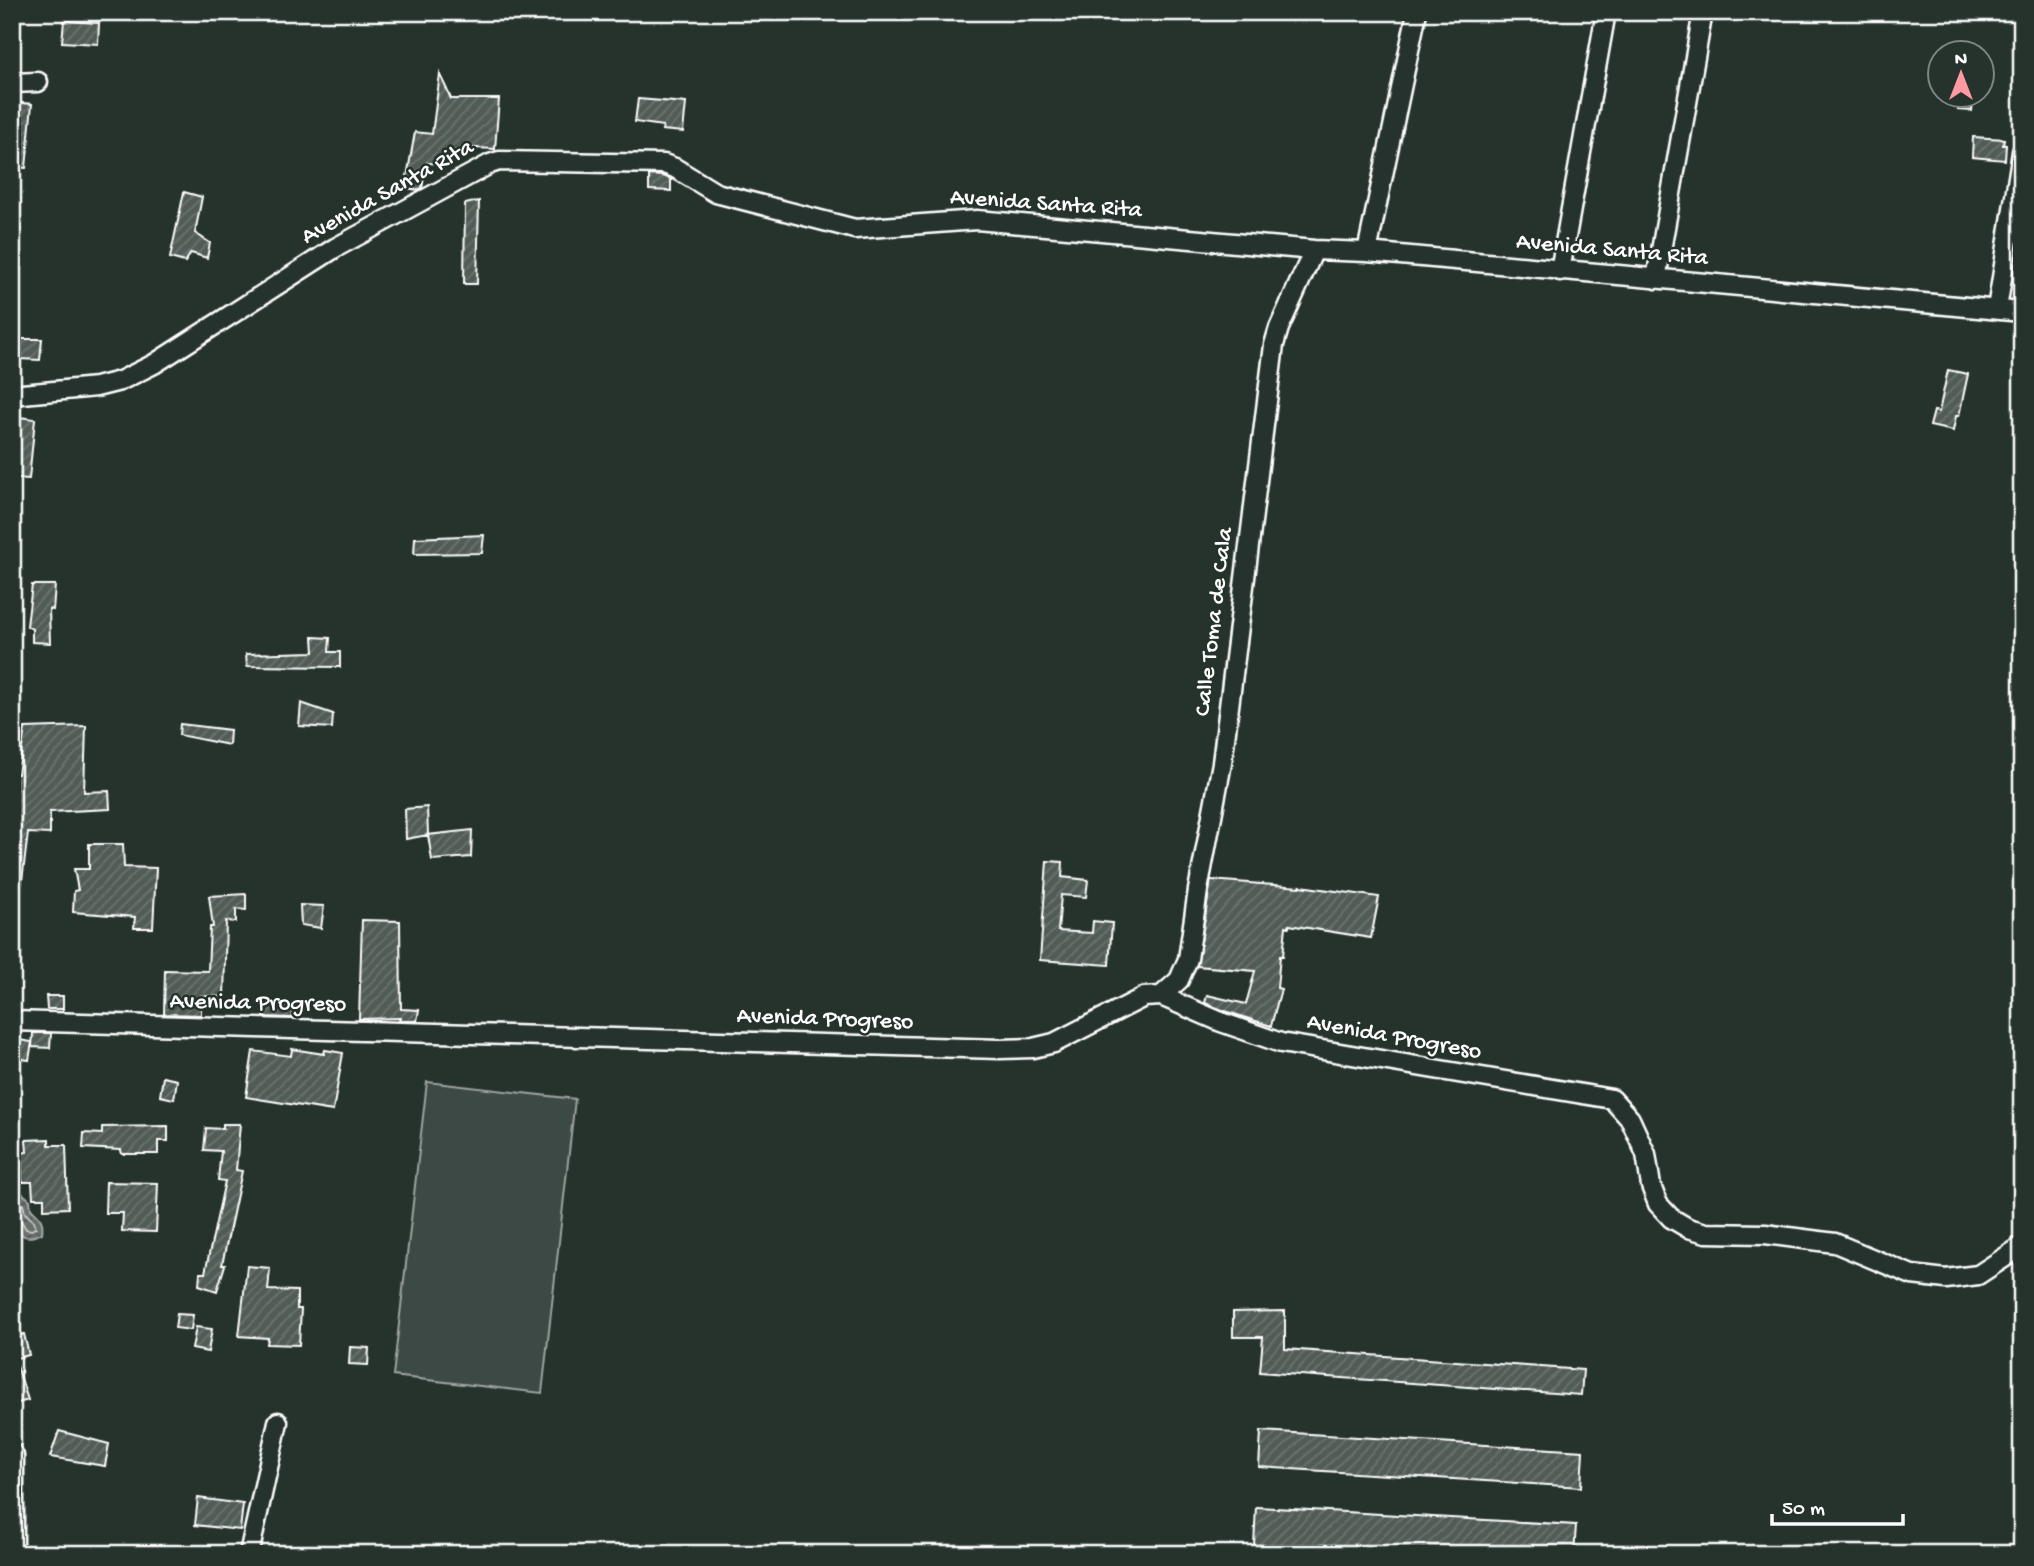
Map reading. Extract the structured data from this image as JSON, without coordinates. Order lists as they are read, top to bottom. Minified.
{"streets":{"street":["Avenida Santa Rita","Calle Toma de Cala","Avenida Progreso"]},"crossings":[["Avenida Santa Rita","Calle Toma de Cala"],["Calle Toma de Cala","Avenida Progreso"]],"scale_bar":"50 m","north":"top"}
